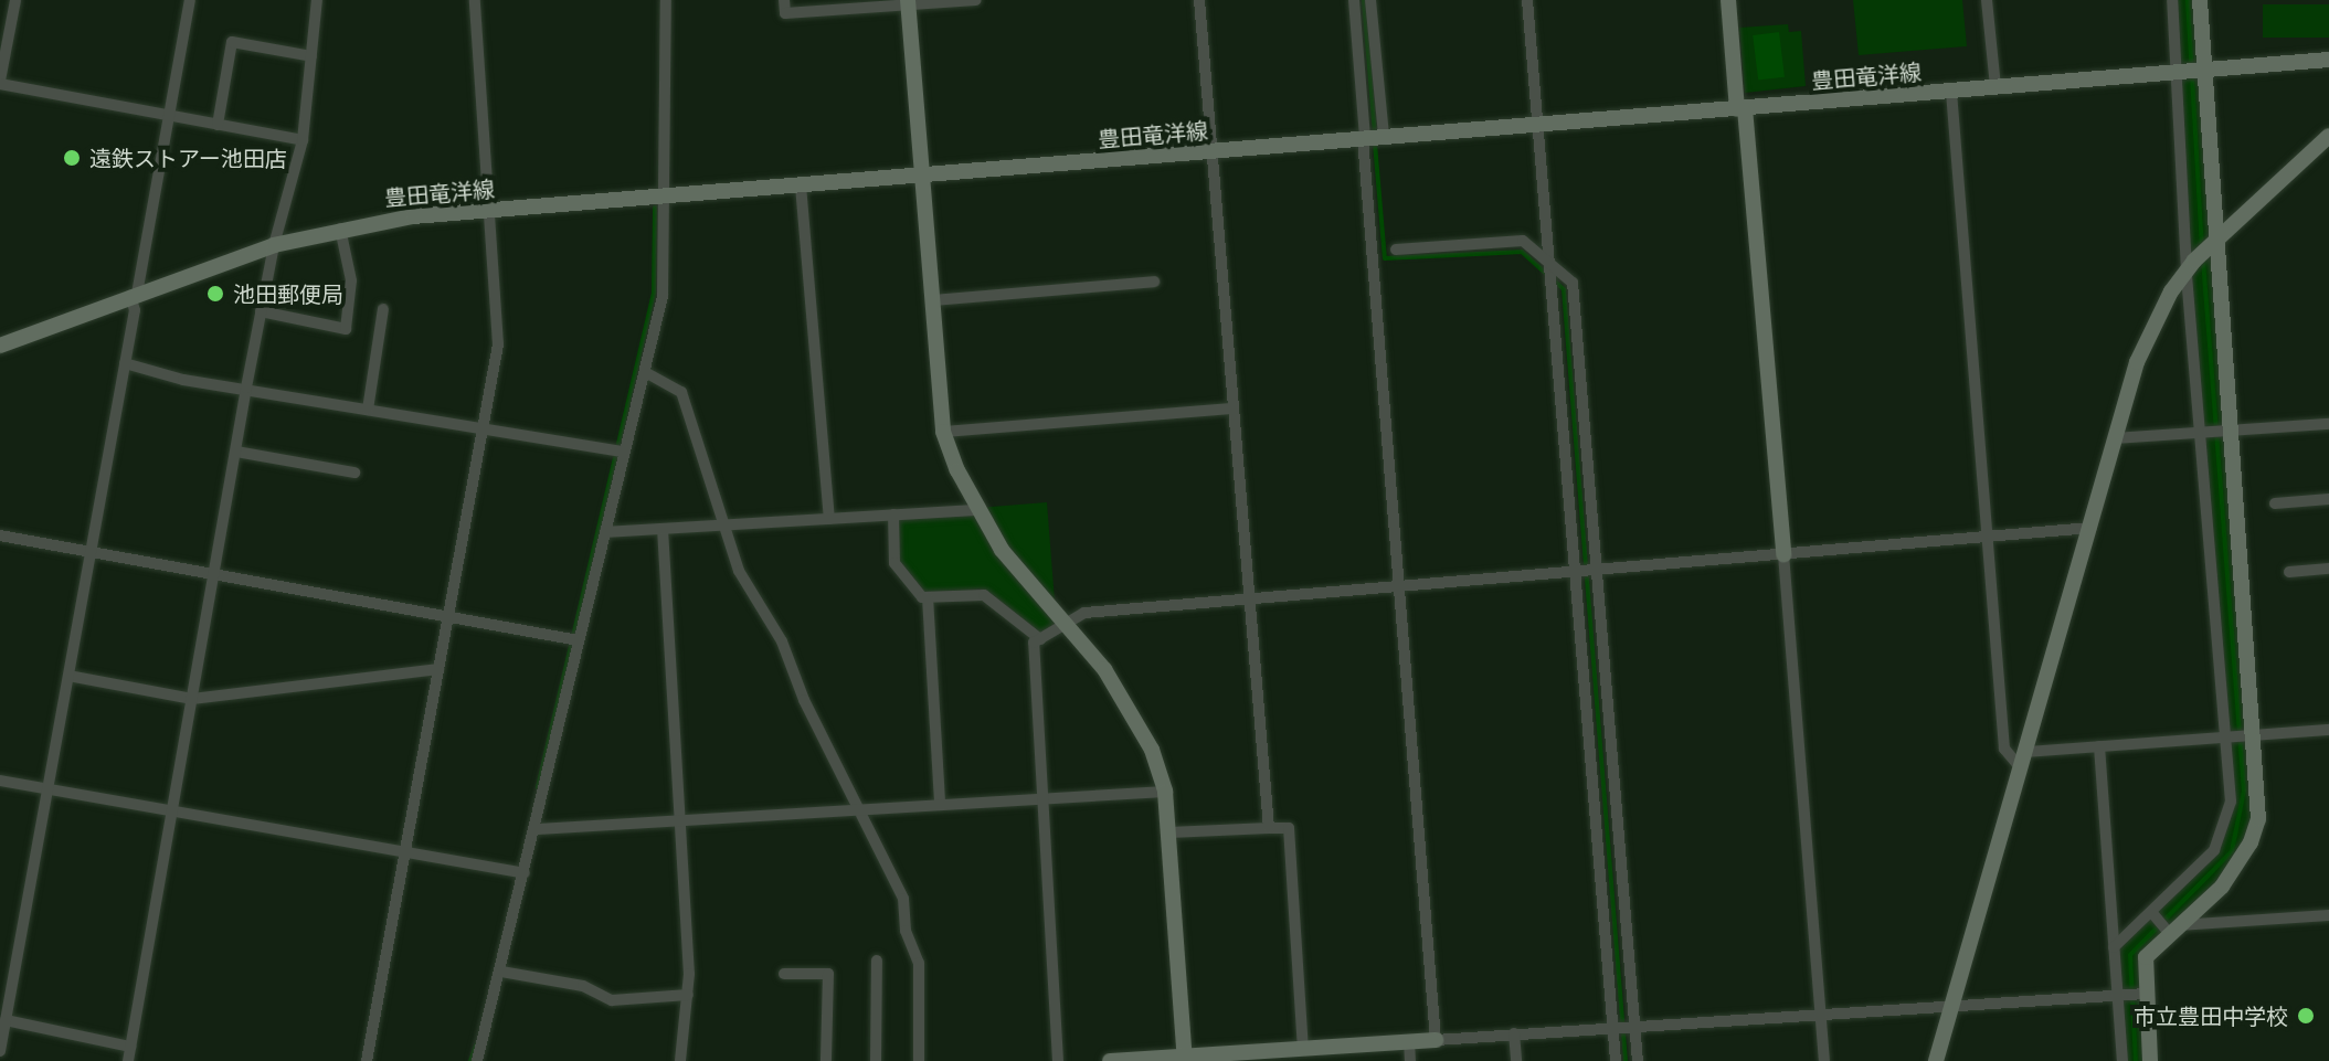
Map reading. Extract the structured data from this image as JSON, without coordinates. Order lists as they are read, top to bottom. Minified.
{"streets":{"street":["豊田竜洋線"]},"places":["遠鉄ストアー池田店","池田郵便局","市立豊田中学校"]}
